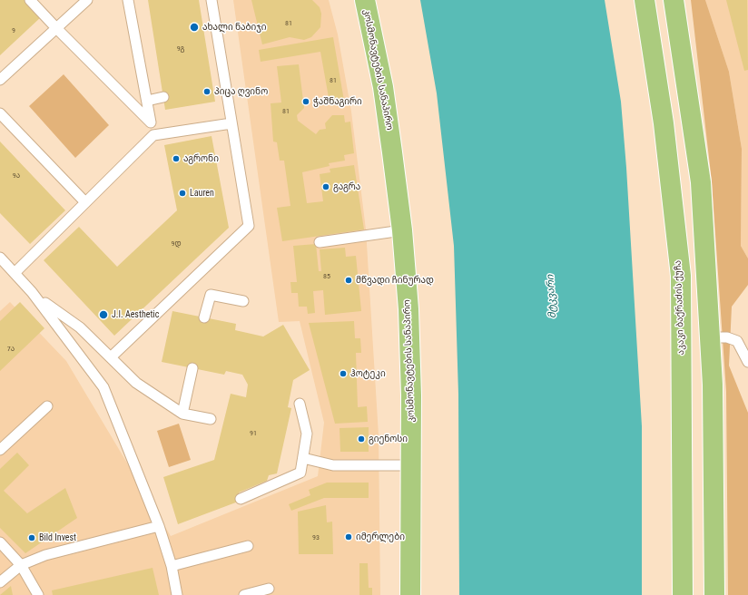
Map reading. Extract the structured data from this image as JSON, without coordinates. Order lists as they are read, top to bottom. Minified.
{"streets":{"main road":["კოსმონავტების სანაპირო","აკაკი ბაქრაძის ქუჩა"]},"water":["მტკვარი"],"places":["ახალი ნაბიჯი","პიცა ღვინო","ჭაშნაგირი","აგრონი","გაგრა","Lauren","მწვადი ჩინურად","J.I. Aesthetic","ჰოტეკი","გიენოსი","იმერლები","Bild Invest"],"house_numbers":["81","9","9გ","81","81","9ა","9დ","85","7ა","91","93"]}
